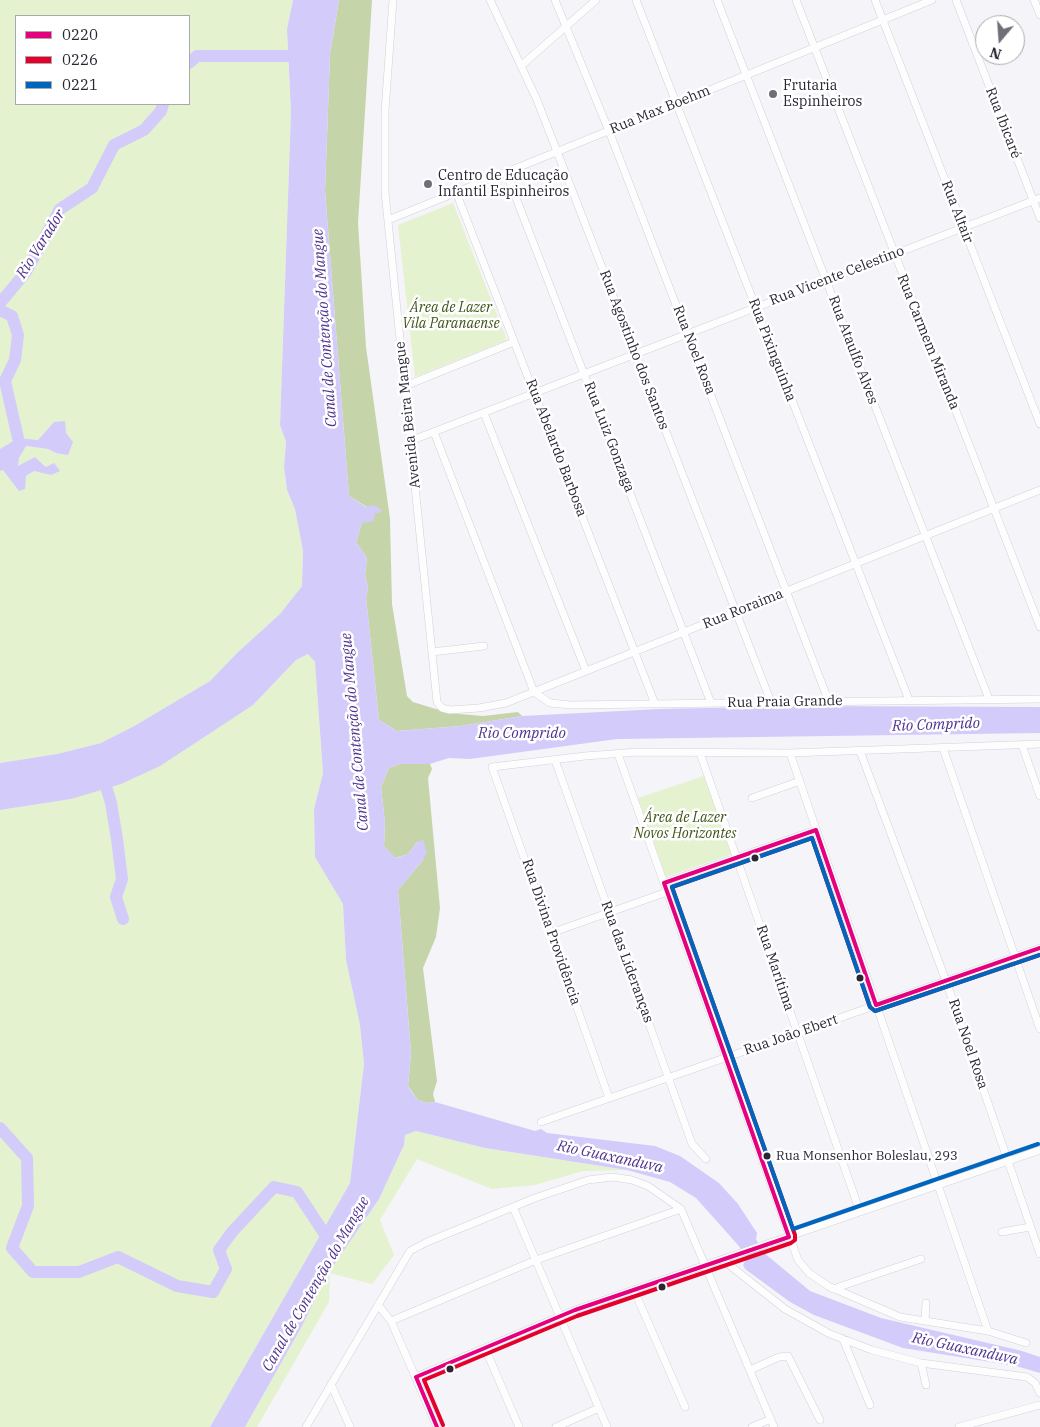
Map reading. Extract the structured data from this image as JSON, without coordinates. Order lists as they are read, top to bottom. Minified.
{"streets":{"street":["Rua Max Boehm","Rua Ibicaré","Rua Altair","Rua Vicente Celestino","Rua Carmem Miranda","Rua Agostinho dos Santos","Rua Noel Rosa","Rua Pixinguinha","Rua Ataulfo Alves","Avenida Beira Mangue","Rua Luiz Gonzaga","Rua Abelardo Barbosa","Rua Roraima","Rua Praia Grande","Rua Divina Providência","Rua das Lideranças","Rua Marítima","Rua João Ebert"]},"crossings":[["Rua Max Boehm","Rua Altair"],["Rua Max Boehm","Rua Carmem Miranda"],["Rua Max Boehm","Rua Agostinho dos Santos"],["Rua Max Boehm","Rua Noel Rosa"],["Rua Max Boehm","Rua Pixinguinha"],["Rua Max Boehm","Rua Ataulfo Alves"],["Rua Max Boehm","Avenida Beira Mangue"],["Rua Max Boehm","Rua Luiz Gonzaga"],["Rua Max Boehm","Rua Abelardo Barbosa"],["Rua Ibicaré","Rua Vicente Celestino"],["Rua Altair","Rua Vicente Celestino"],["Rua Vicente Celestino","Rua Carmem Miranda"],["Rua Vicente Celestino","Rua Agostinho dos Santos"],["Rua Vicente Celestino","Rua Noel Rosa"],["Rua Vicente Celestino","Rua Pixinguinha"],["Rua Vicente Celestino","Rua Ataulfo Alves"],["Rua Vicente Celestino","Avenida Beira Mangue"],["Rua Vicente Celestino","Rua Luiz Gonzaga"],["Rua Vicente Celestino","Rua Abelardo Barbosa"],["Rua Carmem Miranda","Rua Roraima"],["Rua Agostinho dos Santos","Rua Roraima"],["Rua Agostinho dos Santos","Rua Praia Grande"],["Rua Noel Rosa","Rua Roraima"],["Rua Noel Rosa","Rua Praia Grande"],["Rua Noel Rosa","Rua João Ebert"],["Rua Pixinguinha","Rua Roraima"],["Rua Pixinguinha","Rua Praia Grande"],["Rua Ataulfo Alves","Rua Roraima"],["Rua Ataulfo Alves","Rua Praia Grande"],["Avenida Beira Mangue","Rua Roraima"],["Rua Luiz Gonzaga","Rua Roraima"],["Rua Luiz Gonzaga","Rua Praia Grande"],["Rua Abelardo Barbosa","Rua Roraima"],["Rua Abelardo Barbosa","Rua Praia Grande"],["Rua Roraima","Rua Praia Grande"],["Rua Divina Providência","Rua das Lideranças"],["Rua Divina Providência","Rua João Ebert"],["Rua das Lideranças","Rua João Ebert"],["Rua Marítima","Rua João Ebert"]],"water":["Rio Varador","Canal de Contenção do Mangue","Rio Comprido","Rio Guaxanduva"],"parks":["Área de Lazer Vila Paranaense","Área de Lazer Novos Horizontes"],"places":["Frutaria Espinheiros","Centro de Educação Infantil Espinheiros","Rua Monsenhor Boleslau, 293"],"lines":["transit line 0220","transit line 0226","transit line 0221"],"legend":["0220","0226","0221"],"north":"bottom"}
